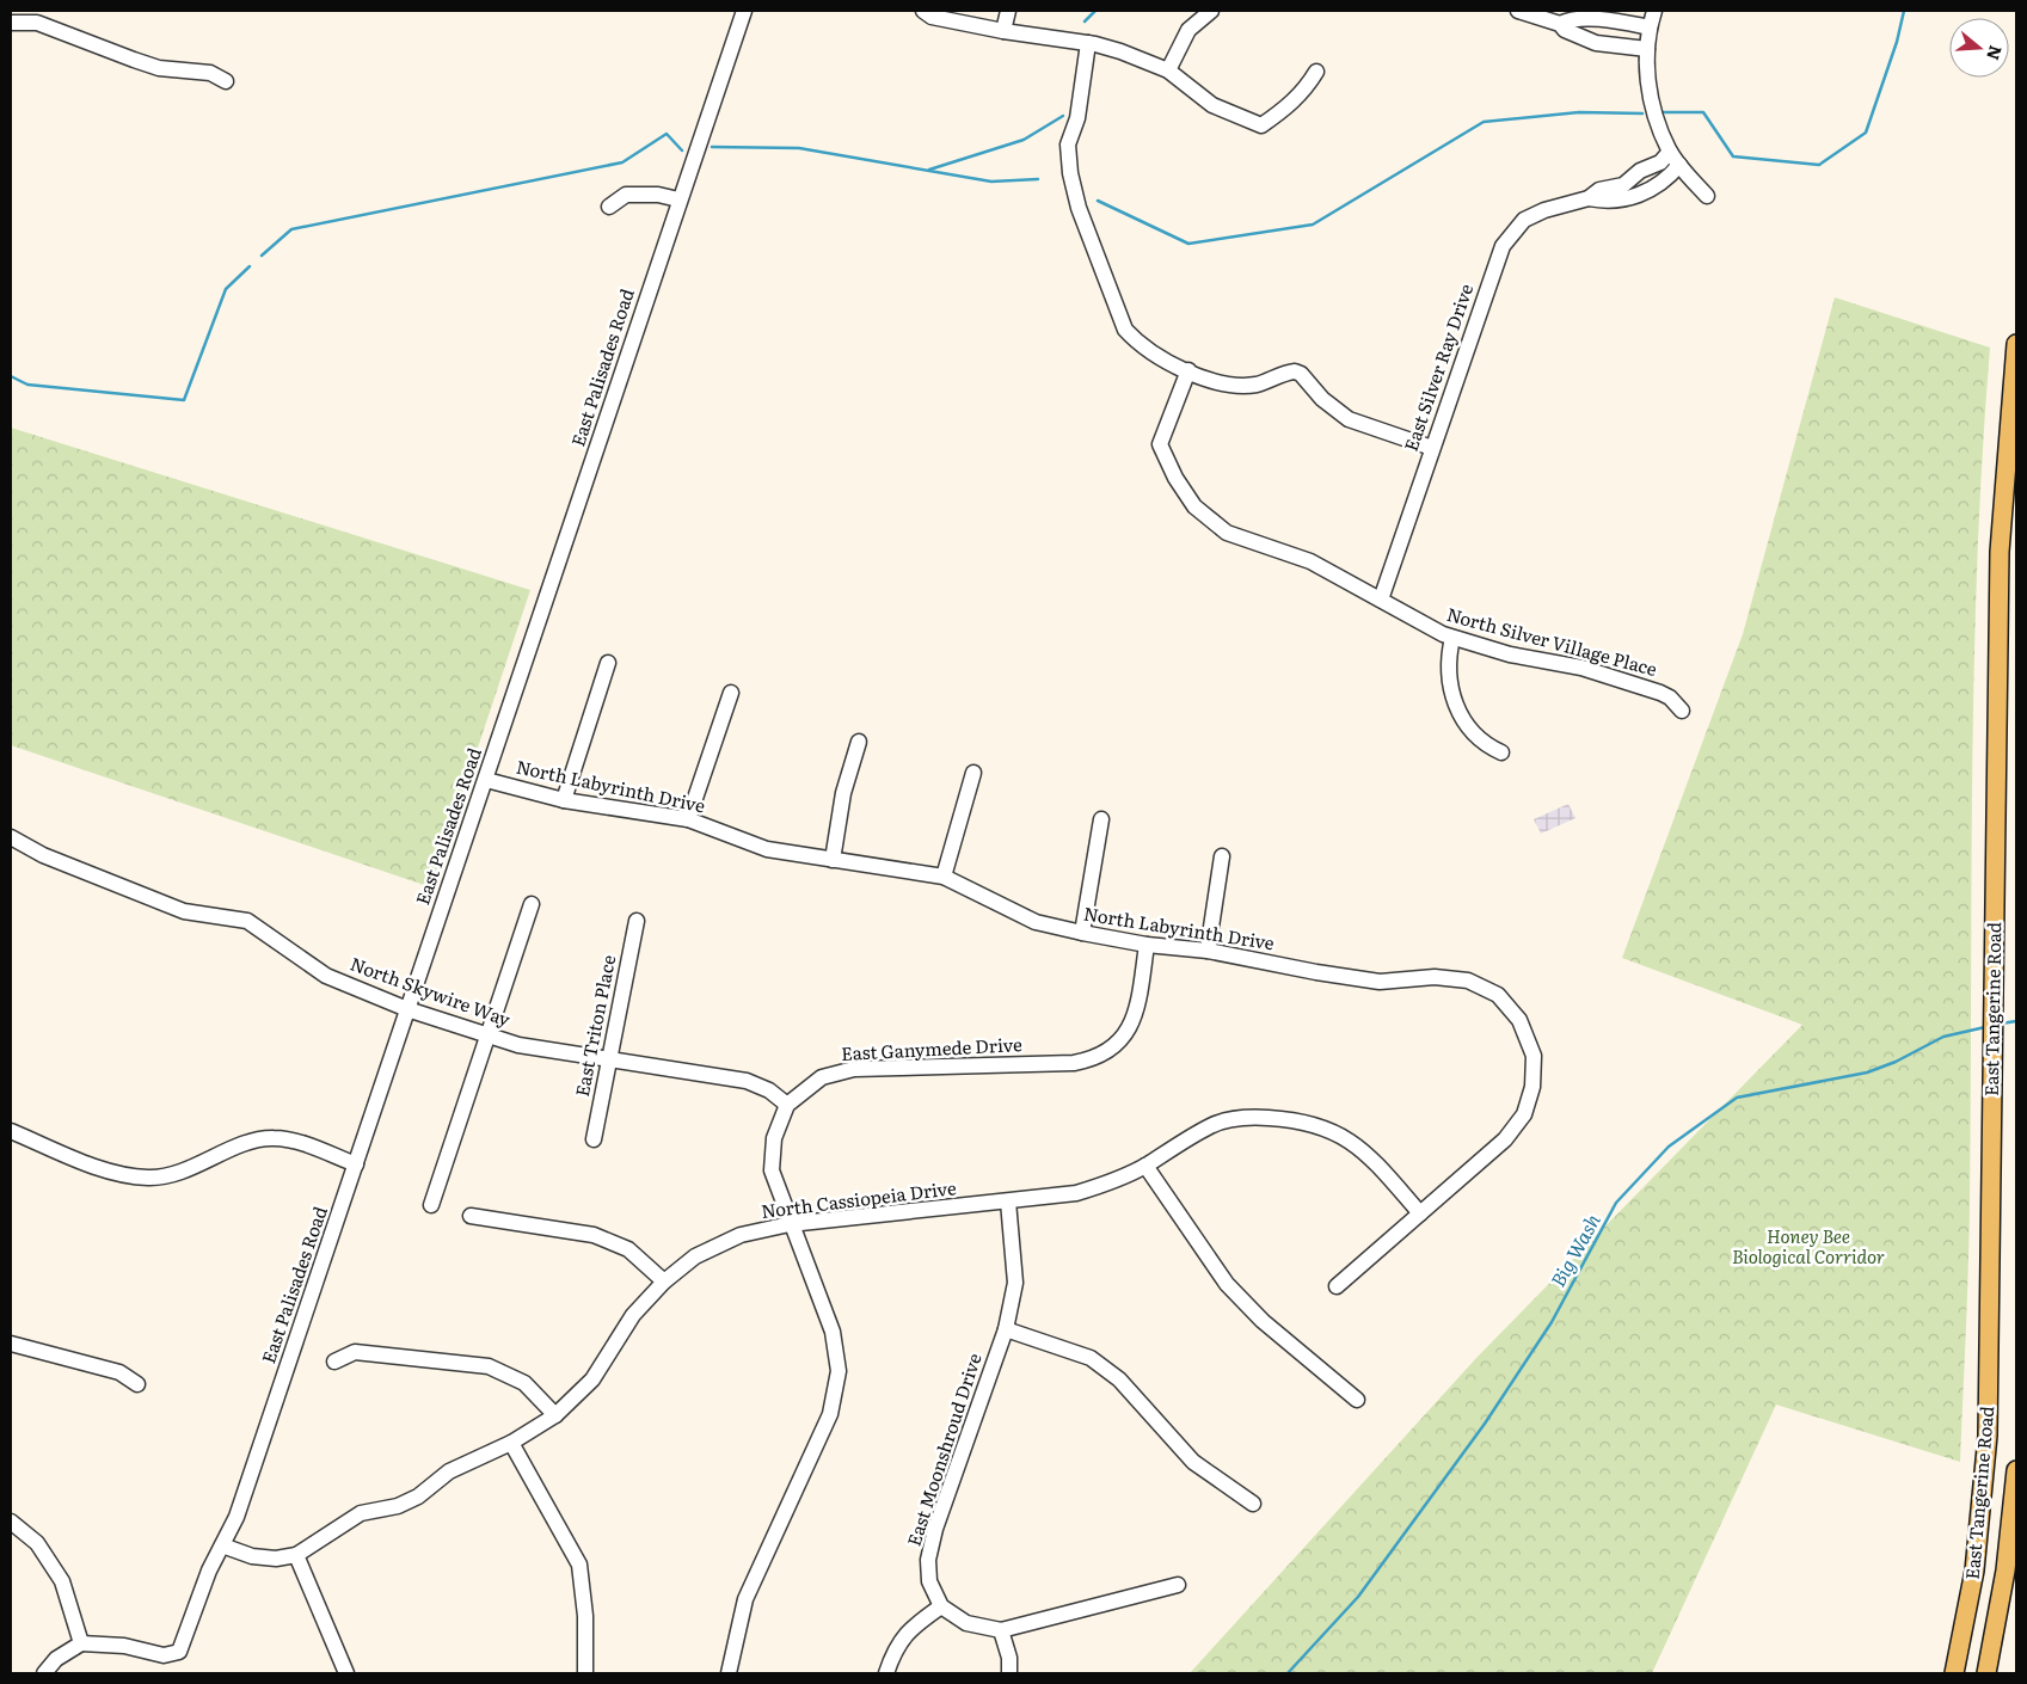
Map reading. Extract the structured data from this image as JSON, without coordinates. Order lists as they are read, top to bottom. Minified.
{"streets":{"main road":["East Tangerine Road"],"street":["East Palisades Road","East Silver Ray Drive","North Silver Village Place","North Labyrinth Drive","North Skywire Way","East Triton Place","East Ganymede Drive","North Cassiopeia Drive","East Moonshroud Drive"]},"crossings":[["East Palisades Road","North Labyrinth Drive"],["East Palisades Road","North Skywire Way"],["East Palisades Road","North Cassiopeia Drive"],["East Silver Ray Drive","North Silver Village Place"],["North Labyrinth Drive","East Ganymede Drive"],["North Labyrinth Drive","North Cassiopeia Drive"],["North Skywire Way","East Triton Place"],["North Skywire Way","East Ganymede Drive"],["North Cassiopeia Drive","East Moonshroud Drive"]],"water":["Big Wash"],"parks":["Honey Bee Biological Corridor"],"north":"right"}
